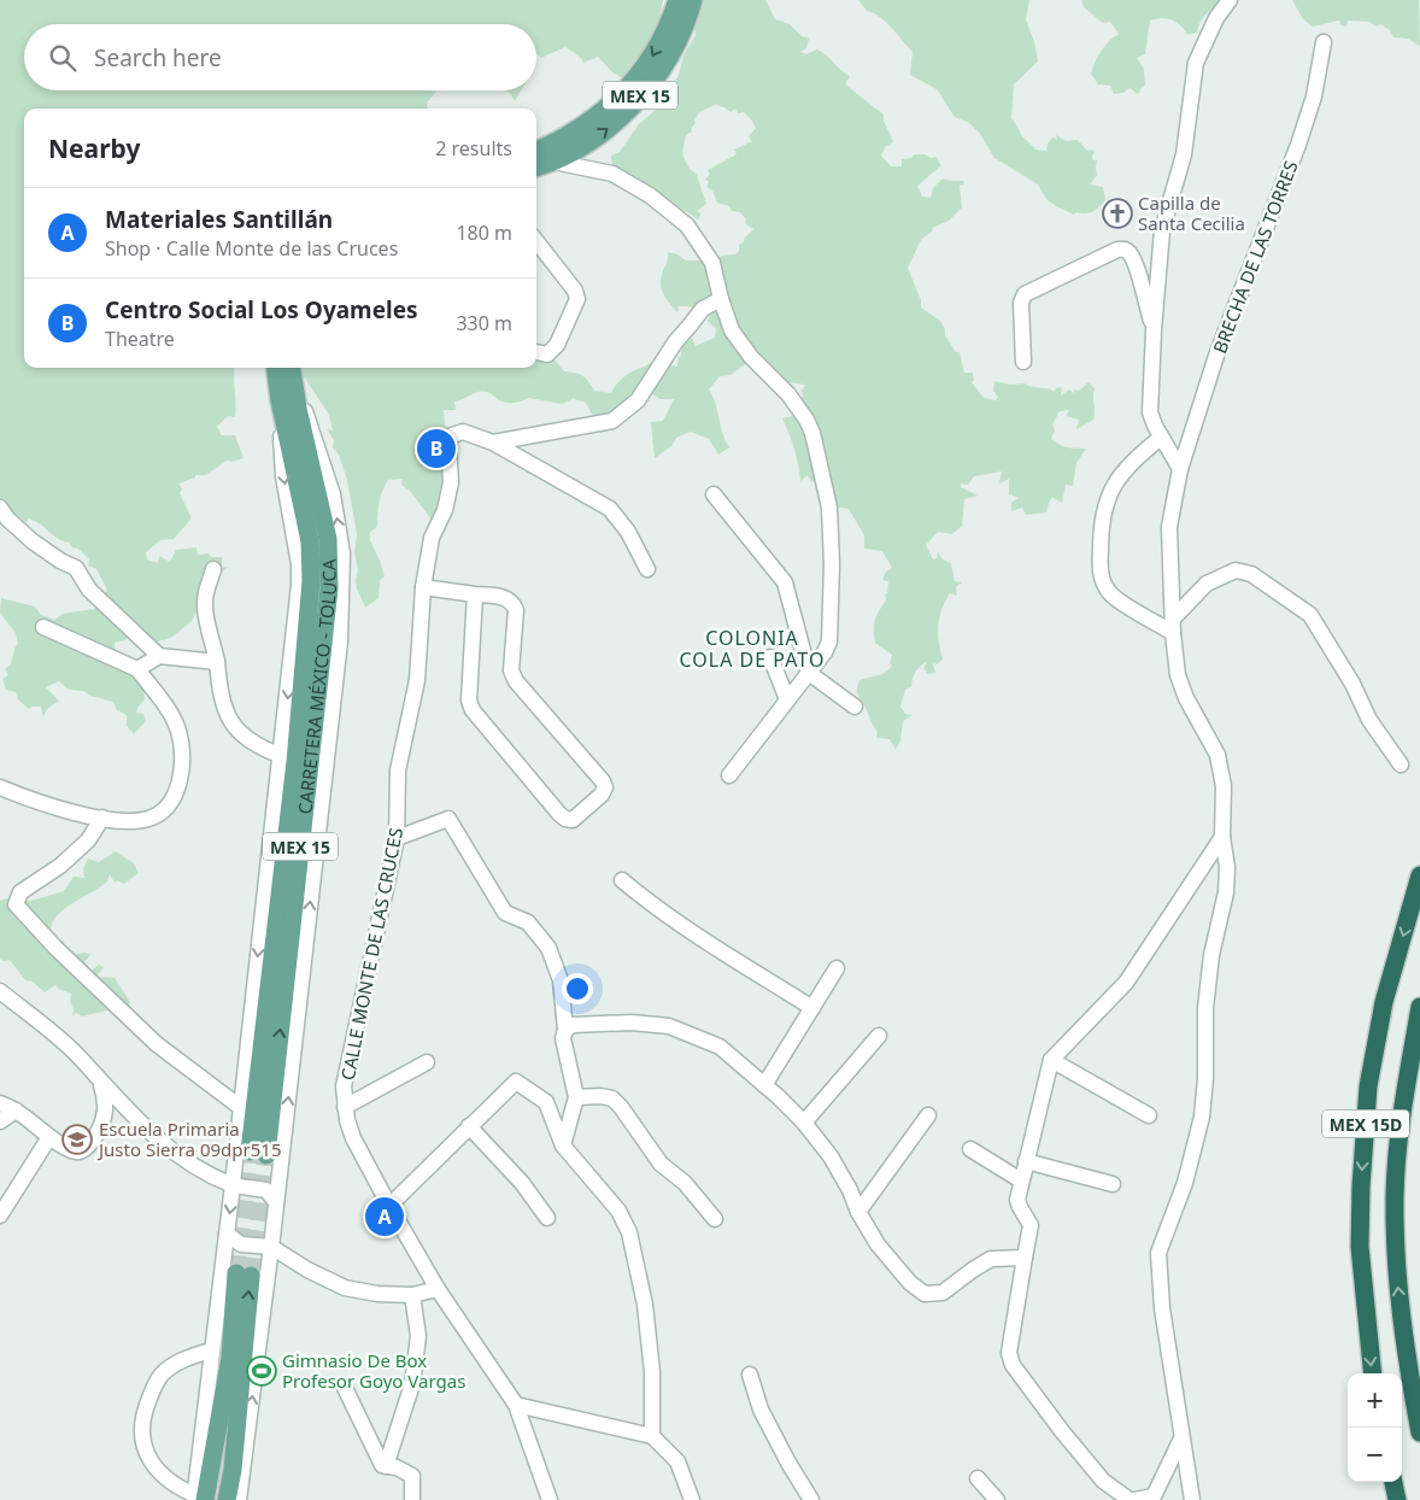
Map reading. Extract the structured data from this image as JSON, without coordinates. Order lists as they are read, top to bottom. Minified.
{"streets":{"highway":["MEX 15D"],"main road":["MEX 15","CARRETERA MÉXICO - TOLUCA"],"street":["BRECHA DE LAS TORRES","CALLE MONTE DE LAS CRUCES"]},"districts":["COLONIA COLA DE PATO"],"places":{"church":["Capilla de Santa Cecilia"],"school or university":["Escuela Primaria Justo Sierra 09dpr515"],"sports":["Gimnasio De Box Profesor Goyo Vargas"]},"page":{"search":"Search here","heading":["Nearby","2 results"],"list":[{"mark":"A","name":"Materiales Santillán","note":"Shop · Calle Monte de las Cruces","value":"180 m"},{"mark":"B","name":"Centro Social Los Oyameles","note":"Theatre","value":"330 m"}],"pins":["B","A"],"map_buttons":["+","−"]}}
